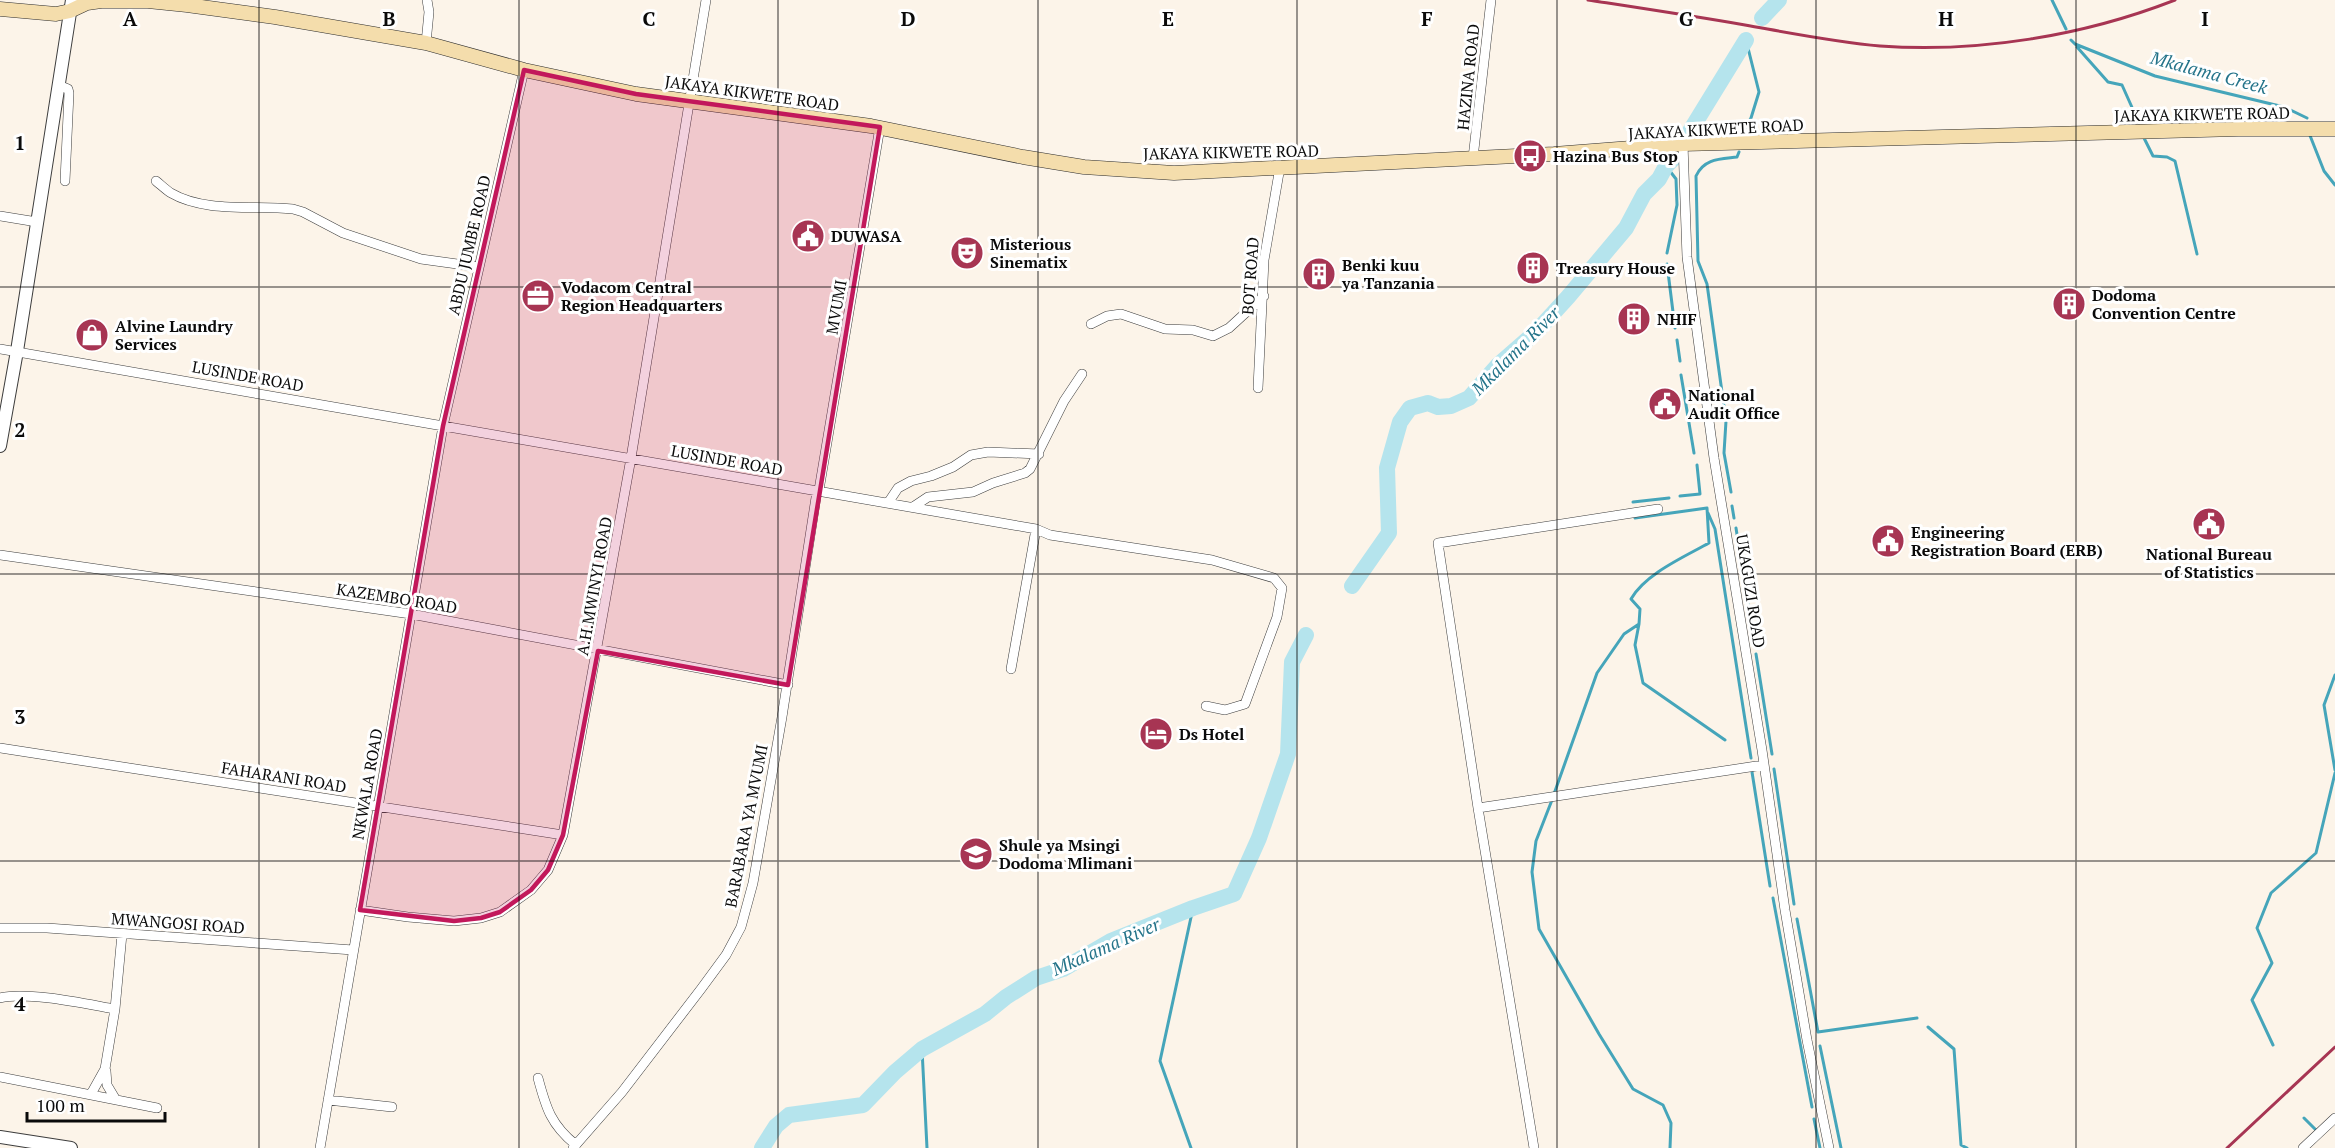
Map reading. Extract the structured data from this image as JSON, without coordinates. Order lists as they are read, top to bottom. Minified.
{"streets":{"main road":["JAKAYA KIKWETE ROAD"],"street":["HAZINA ROAD","ABDU JUMBE ROAD","BOT ROAD","MVUMI","LUSINDE ROAD","A.H.MWINYI ROAD","UKAGUZI ROAD","KAZEMBO ROAD","FAHARANI ROAD","NKWALA ROAD","BARABARA YA MVUMI","MWANGOSI ROAD"]},"crossings":[["HAZINA ROAD","JAKAYA KIKWETE ROAD"],["JAKAYA KIKWETE ROAD","ABDU JUMBE ROAD"],["JAKAYA KIKWETE ROAD","BOT ROAD"],["JAKAYA KIKWETE ROAD","MVUMI"],["JAKAYA KIKWETE ROAD","A.H.MWINYI ROAD"],["JAKAYA KIKWETE ROAD","UKAGUZI ROAD"],["ABDU JUMBE ROAD","LUSINDE ROAD"],["ABDU JUMBE ROAD","NKWALA ROAD"],["MVUMI","LUSINDE ROAD"],["MVUMI","BARABARA YA MVUMI"],["LUSINDE ROAD","A.H.MWINYI ROAD"],["LUSINDE ROAD","NKWALA ROAD"],["LUSINDE ROAD","BARABARA YA MVUMI"],["A.H.MWINYI ROAD","KAZEMBO ROAD"],["A.H.MWINYI ROAD","FAHARANI ROAD"],["A.H.MWINYI ROAD","NKWALA ROAD"],["KAZEMBO ROAD","NKWALA ROAD"],["KAZEMBO ROAD","BARABARA YA MVUMI"],["FAHARANI ROAD","NKWALA ROAD"],["NKWALA ROAD","MWANGOSI ROAD"]],"water":["Mkalama Creek","Mkalama River"],"places":{"bus stop":["Hazina Bus Stop"],"public building":["DUWASA","National Audit Office","National Bureau of Statistics","Engineering Registration Board (ERB)"],"theatre":["Misterious Sinematix"],"building":["Treasury House","Benki kuu ya Tanzania","Dodoma Convention Centre","NHIF"],"office":["Vodacom Central Region Headquarters"],"shop":["Alvine Laundry Services"],"hotel":["Ds Hotel"],"school or university":["Shule ya Msingi Dodoma Mlimani"]},"scale_bar":"100 m","grid":{"columns":["A","B","C","D","E","F","G","H","I"],"rows":["1","2","3","4"]}}
